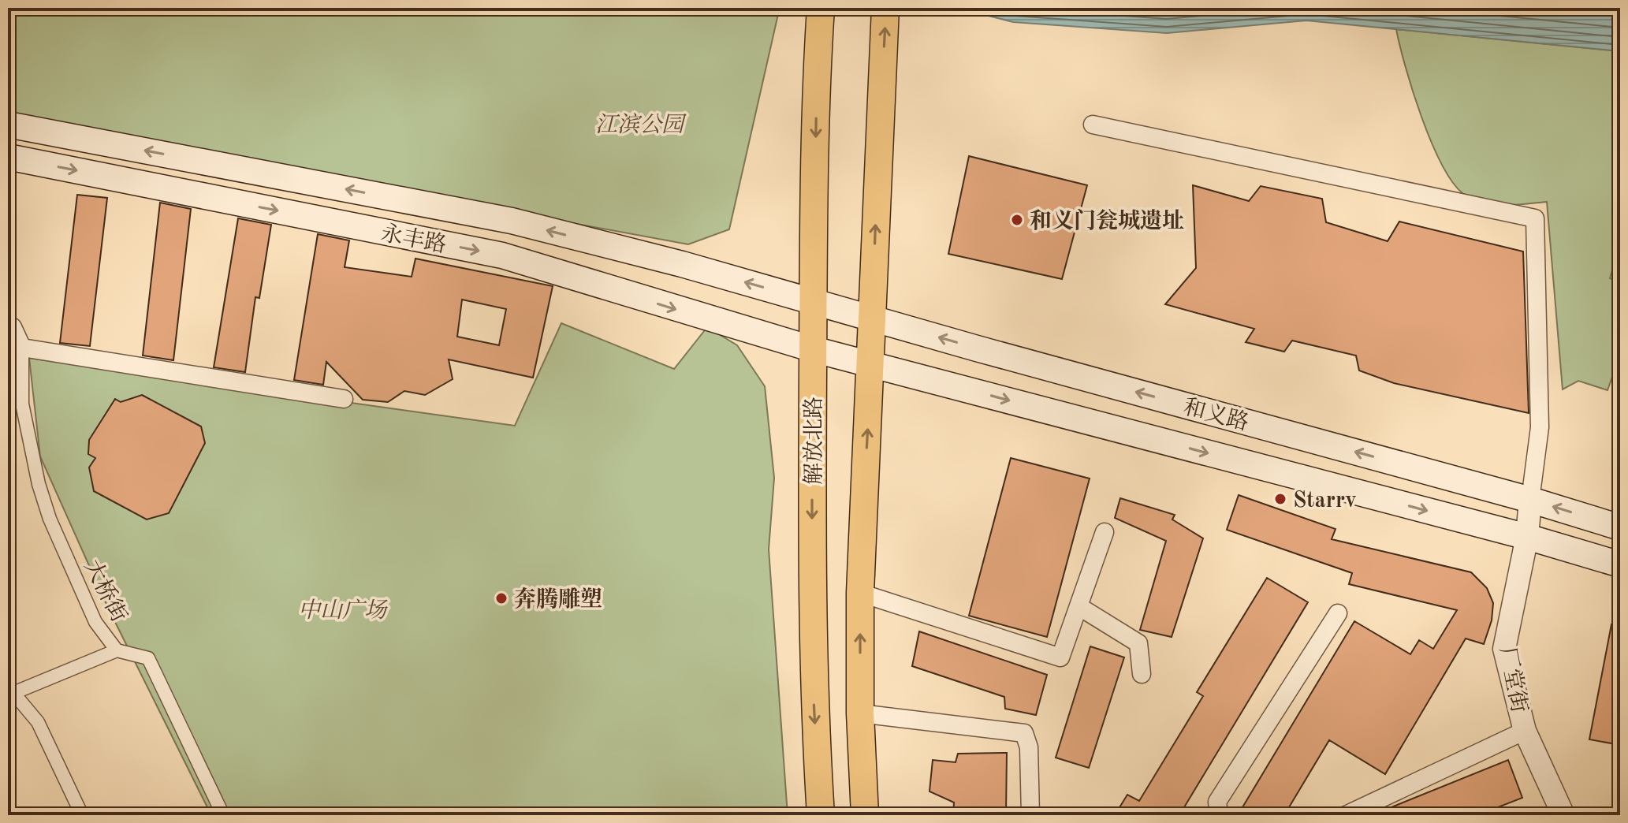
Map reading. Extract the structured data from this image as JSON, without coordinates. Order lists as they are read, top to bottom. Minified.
{"streets":{"main road":["永丰路","和义路","解放北路"],"street":["大桥街","厂堂街"]},"crossings":[["永丰路","和义路"],["永丰路","解放北路"],["和义路","解放北路"],["和义路","厂堂街"]],"parks":["江滨公园","中山广场"],"places":["和义门瓮城遗址","Starrv","奔腾雕塑"]}
